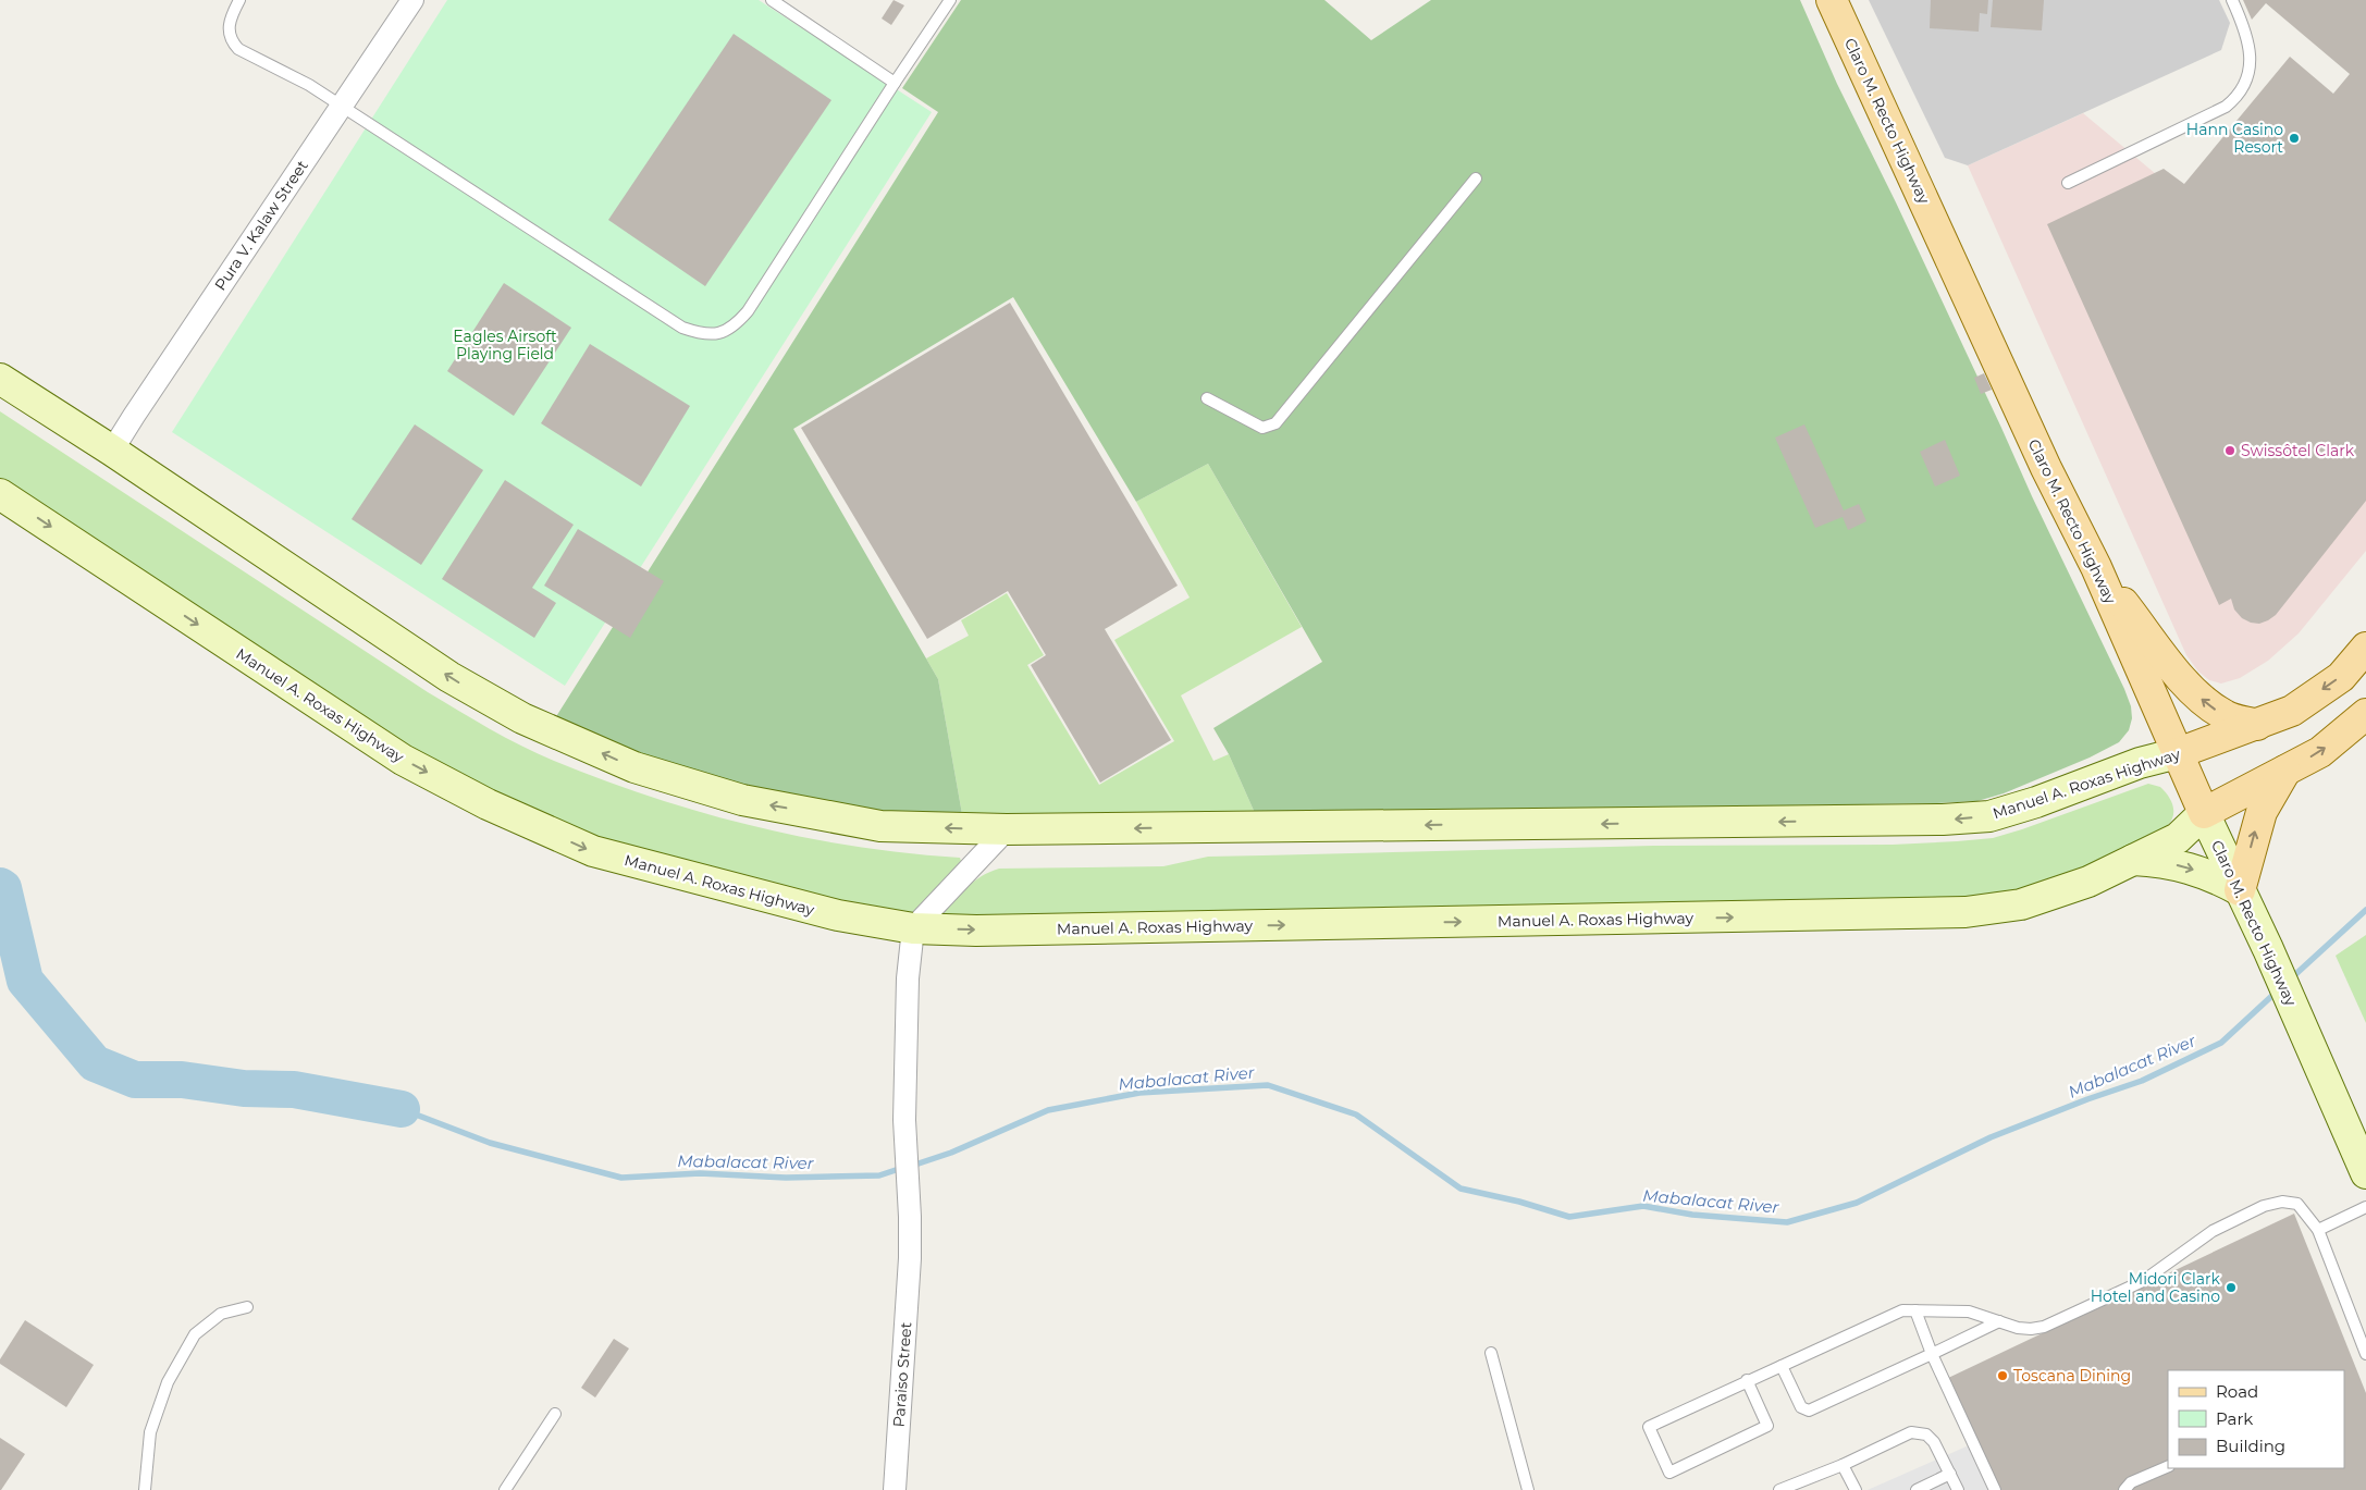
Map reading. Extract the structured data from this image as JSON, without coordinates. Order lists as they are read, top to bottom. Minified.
{"streets":{"main road":["Claro M. Recto Highway","Manuel A. Roxas Highway"],"street":["Pura V. Kalaw Street","Paraiso Street"]},"crossings":[["Claro M. Recto Highway","Manuel A. Roxas Highway"],["Pura V. Kalaw Street","Manuel A. Roxas Highway"],["Manuel A. Roxas Highway","Paraiso Street"]],"water":["Mabalacat River"],"parks":["Eagles Airsoft Playing Field"],"places":["Hann Casino Resort","Swissôtel Clark","Midori Clark Hotel and Casino","Toscana Dining"],"legend":["Road","Park","Building"]}
